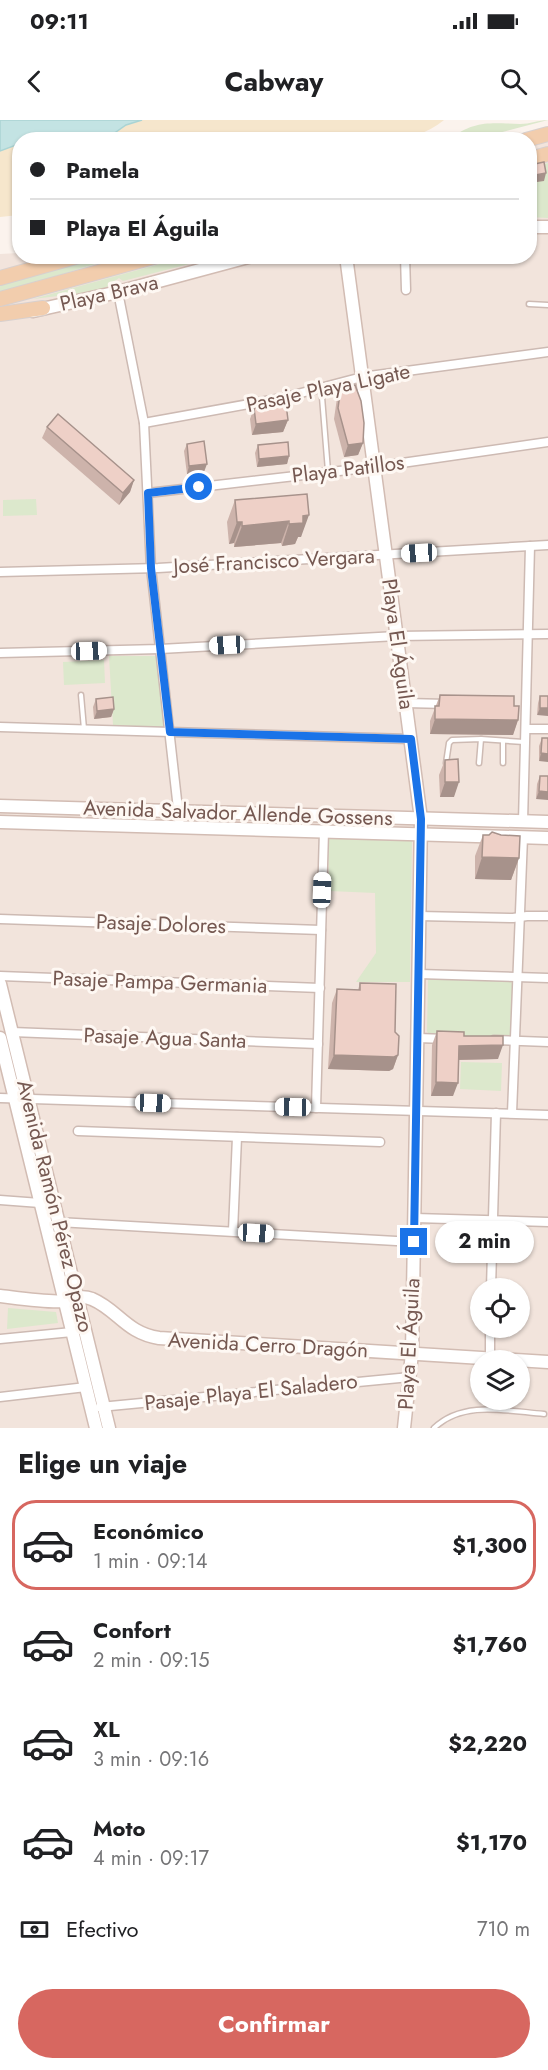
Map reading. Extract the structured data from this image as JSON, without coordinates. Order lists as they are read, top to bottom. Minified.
{"streets":{"street":["Playa Brava","Pasaje Playa Ligate","Playa Patillos","José Francisco Vergara","Playa El Águila","Avenida Salvador Allende Gossens","Pasaje Dolores","Pasaje Pampa Germania","Pasaje Agua Santa","Avenida Ramón Pérez Opazo","Avenida Cerro Dragón","Pasaje Playa El Saladero"]},"crossings":[["Pasaje Playa Ligate","Playa El Águila"],["Playa Patillos","Playa El Águila"],["José Francisco Vergara","Playa El Águila"],["Playa El Águila","Avenida Salvador Allende Gossens"],["Playa El Águila","Avenida Cerro Dragón"],["Playa El Águila","Pasaje Playa El Saladero"],["Pasaje Agua Santa","Avenida Ramón Pérez Opazo"],["Avenida Ramón Pérez Opazo","Avenida Cerro Dragón"],["Avenida Ramón Pérez Opazo","Pasaje Playa El Saladero"]],"page":{"status":"09:11","header":"Cabway","banner":["Pamela","Playa El Águila"],"bubble":"2 min","heading":"Elige un viaje","list":[{"name":"Económico","note":"1 min · 09:14","value":"$1,300"},{"name":"Confort","note":"2 min · 09:15","value":"$1,760"},{"name":"XL","note":"3 min · 09:16","value":"$2,220"},{"name":"Moto","note":"4 min · 09:17","value":"$1,170"}],"pay":["Efectivo","710 m"],"buttons":"Confirmar"}}
